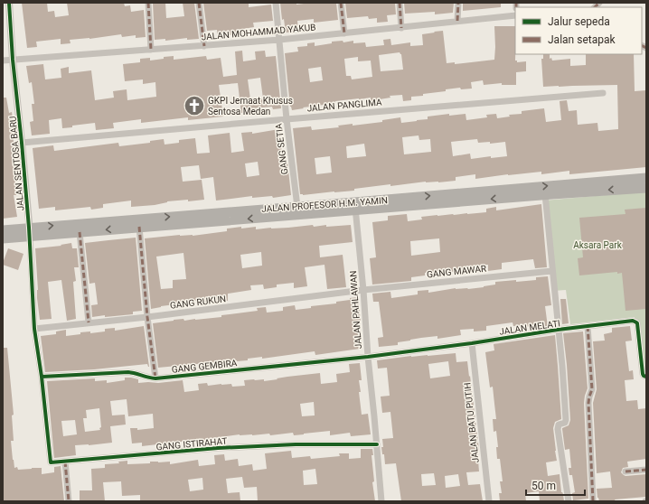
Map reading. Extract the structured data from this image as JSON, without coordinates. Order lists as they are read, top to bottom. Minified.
{"streets":{"main road":["JALAN PROFESOR H.M. YAMIN"],"street":["JALAN MOHAMMAD YAKUB","JALAN PANGLIMA","GANG SETIA","JALAN SENTOSA BARU","GANG MAWAR","GANG RUKUN","JALAN PAHLAWAN","JALAN MELATI","GANG GEMBIRA","JALAN BATU PUTIH","GANG ISTIRAHAT"]},"crossings":[["JALAN MOHAMMAD YAKUB","GANG SETIA"],["JALAN MOHAMMAD YAKUB","JALAN SENTOSA BARU"],["JALAN PANGLIMA","GANG SETIA"],["JALAN PANGLIMA","JALAN SENTOSA BARU"],["GANG SETIA","JALAN PROFESOR H.M. YAMIN"],["JALAN SENTOSA BARU","JALAN PROFESOR H.M. YAMIN"],["JALAN PROFESOR H.M. YAMIN","JALAN PAHLAWAN"],["GANG MAWAR","GANG RUKUN"],["GANG MAWAR","JALAN PAHLAWAN"],["GANG RUKUN","JALAN PAHLAWAN"],["JALAN PAHLAWAN","JALAN MELATI"],["JALAN PAHLAWAN","GANG GEMBIRA"],["JALAN PAHLAWAN","GANG ISTIRAHAT"],["JALAN MELATI","GANG GEMBIRA"],["JALAN MELATI","JALAN BATU PUTIH"],["GANG GEMBIRA","GANG ISTIRAHAT"]],"parks":["Aksara Park"],"places":{"church":["GKPI Jemaat Khusus Sentosa Medan"]},"legend":["Jalur sepeda","Jalan setapak"],"scale_bar":"50 m"}
